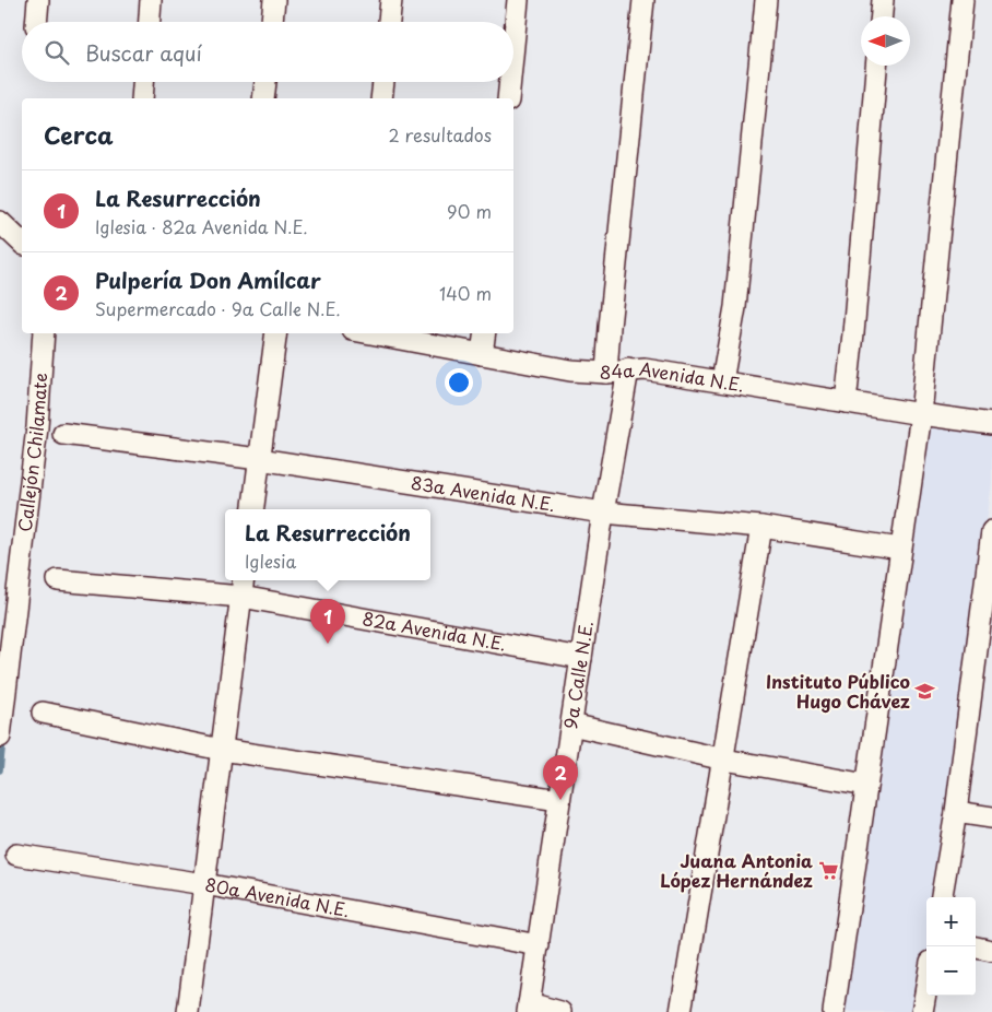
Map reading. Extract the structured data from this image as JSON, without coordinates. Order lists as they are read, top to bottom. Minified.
{"streets":{"street":["84a Avenida N.E.","Callejón Chilamate","83a Avenida N.E.","82a Avenida N.E.","9a Calle N.E.","80a Avenida N.E."]},"crossings":[["84a Avenida N.E.","9a Calle N.E."],["83a Avenida N.E.","9a Calle N.E."],["82a Avenida N.E.","9a Calle N.E."],["9a Calle N.E.","80a Avenida N.E."]],"places":{"school or university":["Instituto Público Hugo Chávez"],"supermarket":["Juana Antonia López Hernández"]},"north":"left","page":{"search":"Buscar aquí","heading":["Cerca","2 resultados"],"list":[{"mark":"1","name":"La Resurrección","note":"Iglesia · 82a Avenida N.E.","value":"90 m"},{"mark":"2","name":"Pulpería Don Amílcar","note":"Supermercado · 9a Calle N.E.","value":"140 m"}],"popup":["La Resurrección","Iglesia"],"pins":["1","2"],"map_buttons":["+","−"]}}
